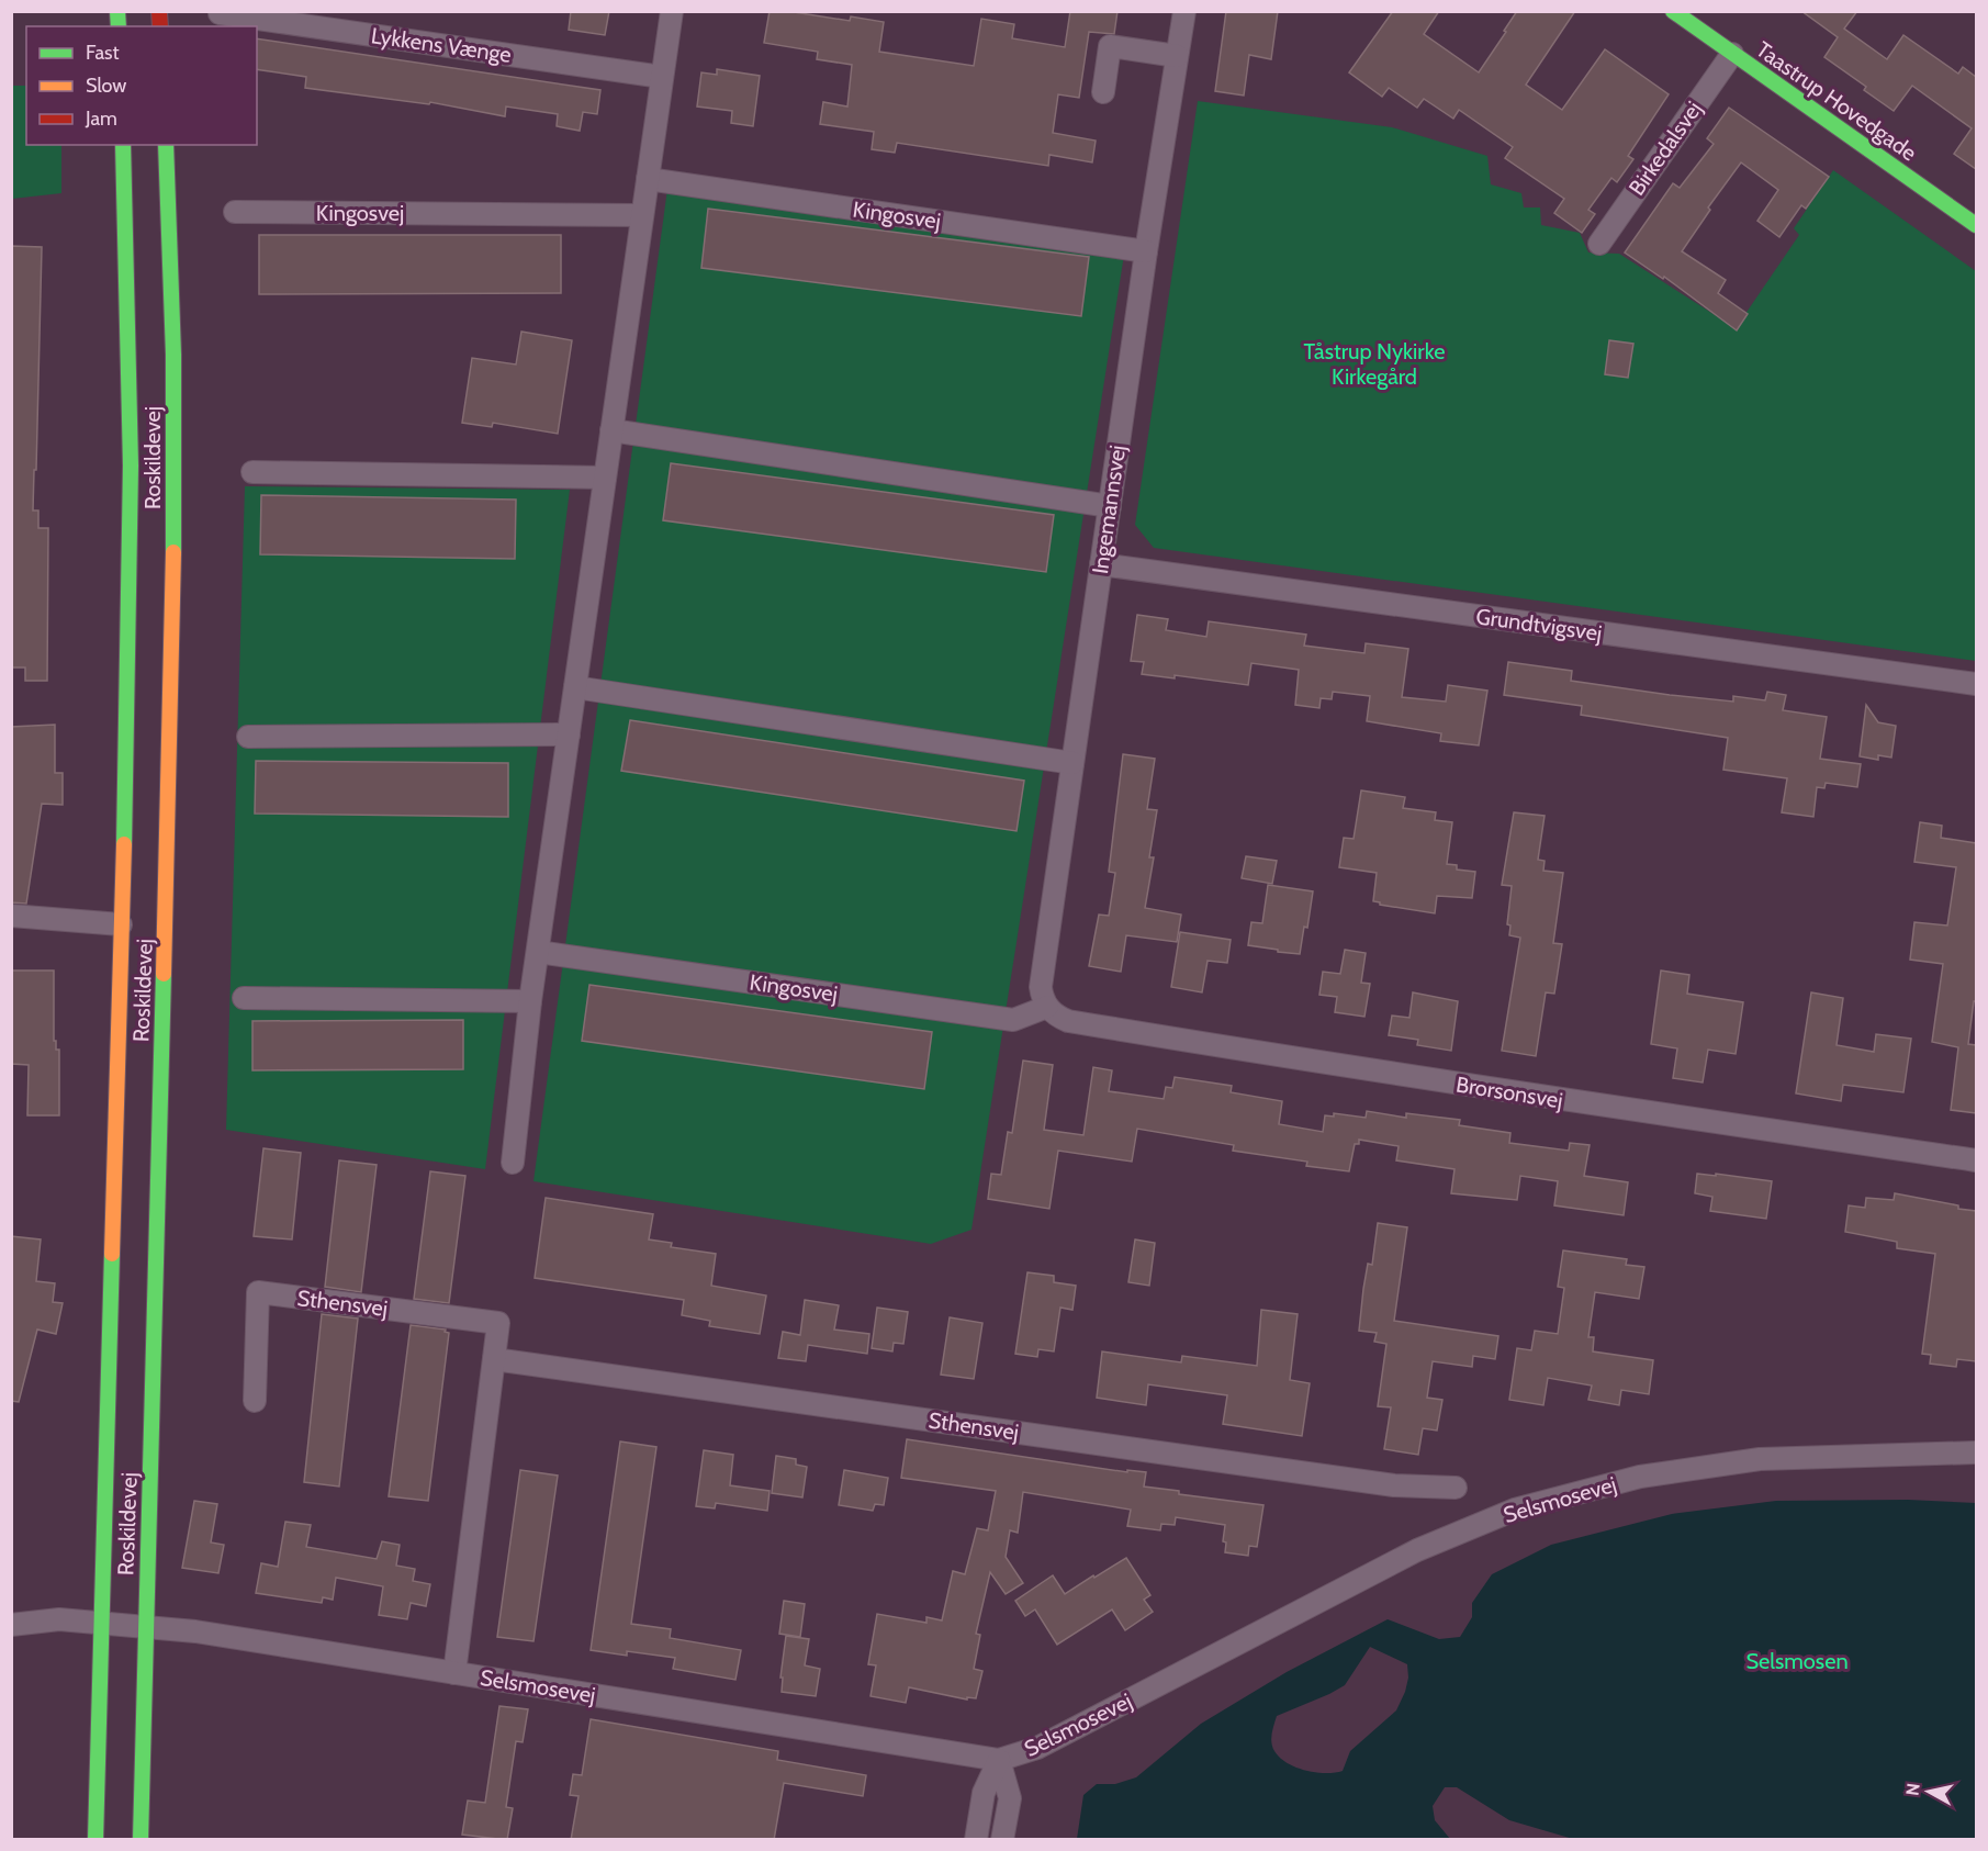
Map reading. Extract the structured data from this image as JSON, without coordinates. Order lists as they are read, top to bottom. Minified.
{"streets":{"main road":["Taastrup Hovedgade","Roskildevej"],"street":["Lykkens Vænge","Birkedalsvej","Kingosvej","Ingemannsvej","Grundtvigsvej","Brorsonsvej","Sthensvej","Selsmosevej"]},"crossings":[["Taastrup Hovedgade","Birkedalsvej"],["Kingosvej","Ingemannsvej"],["Kingosvej","Brorsonsvej"],["Roskildevej","Selsmosevej"],["Ingemannsvej","Grundtvigsvej"],["Ingemannsvej","Brorsonsvej"],["Sthensvej","Selsmosevej"]],"parks":["Tåstrup Nykirke Kirkegård","Selsmosen"],"legend":["Fast","Slow","Jam"],"north":"left"}
